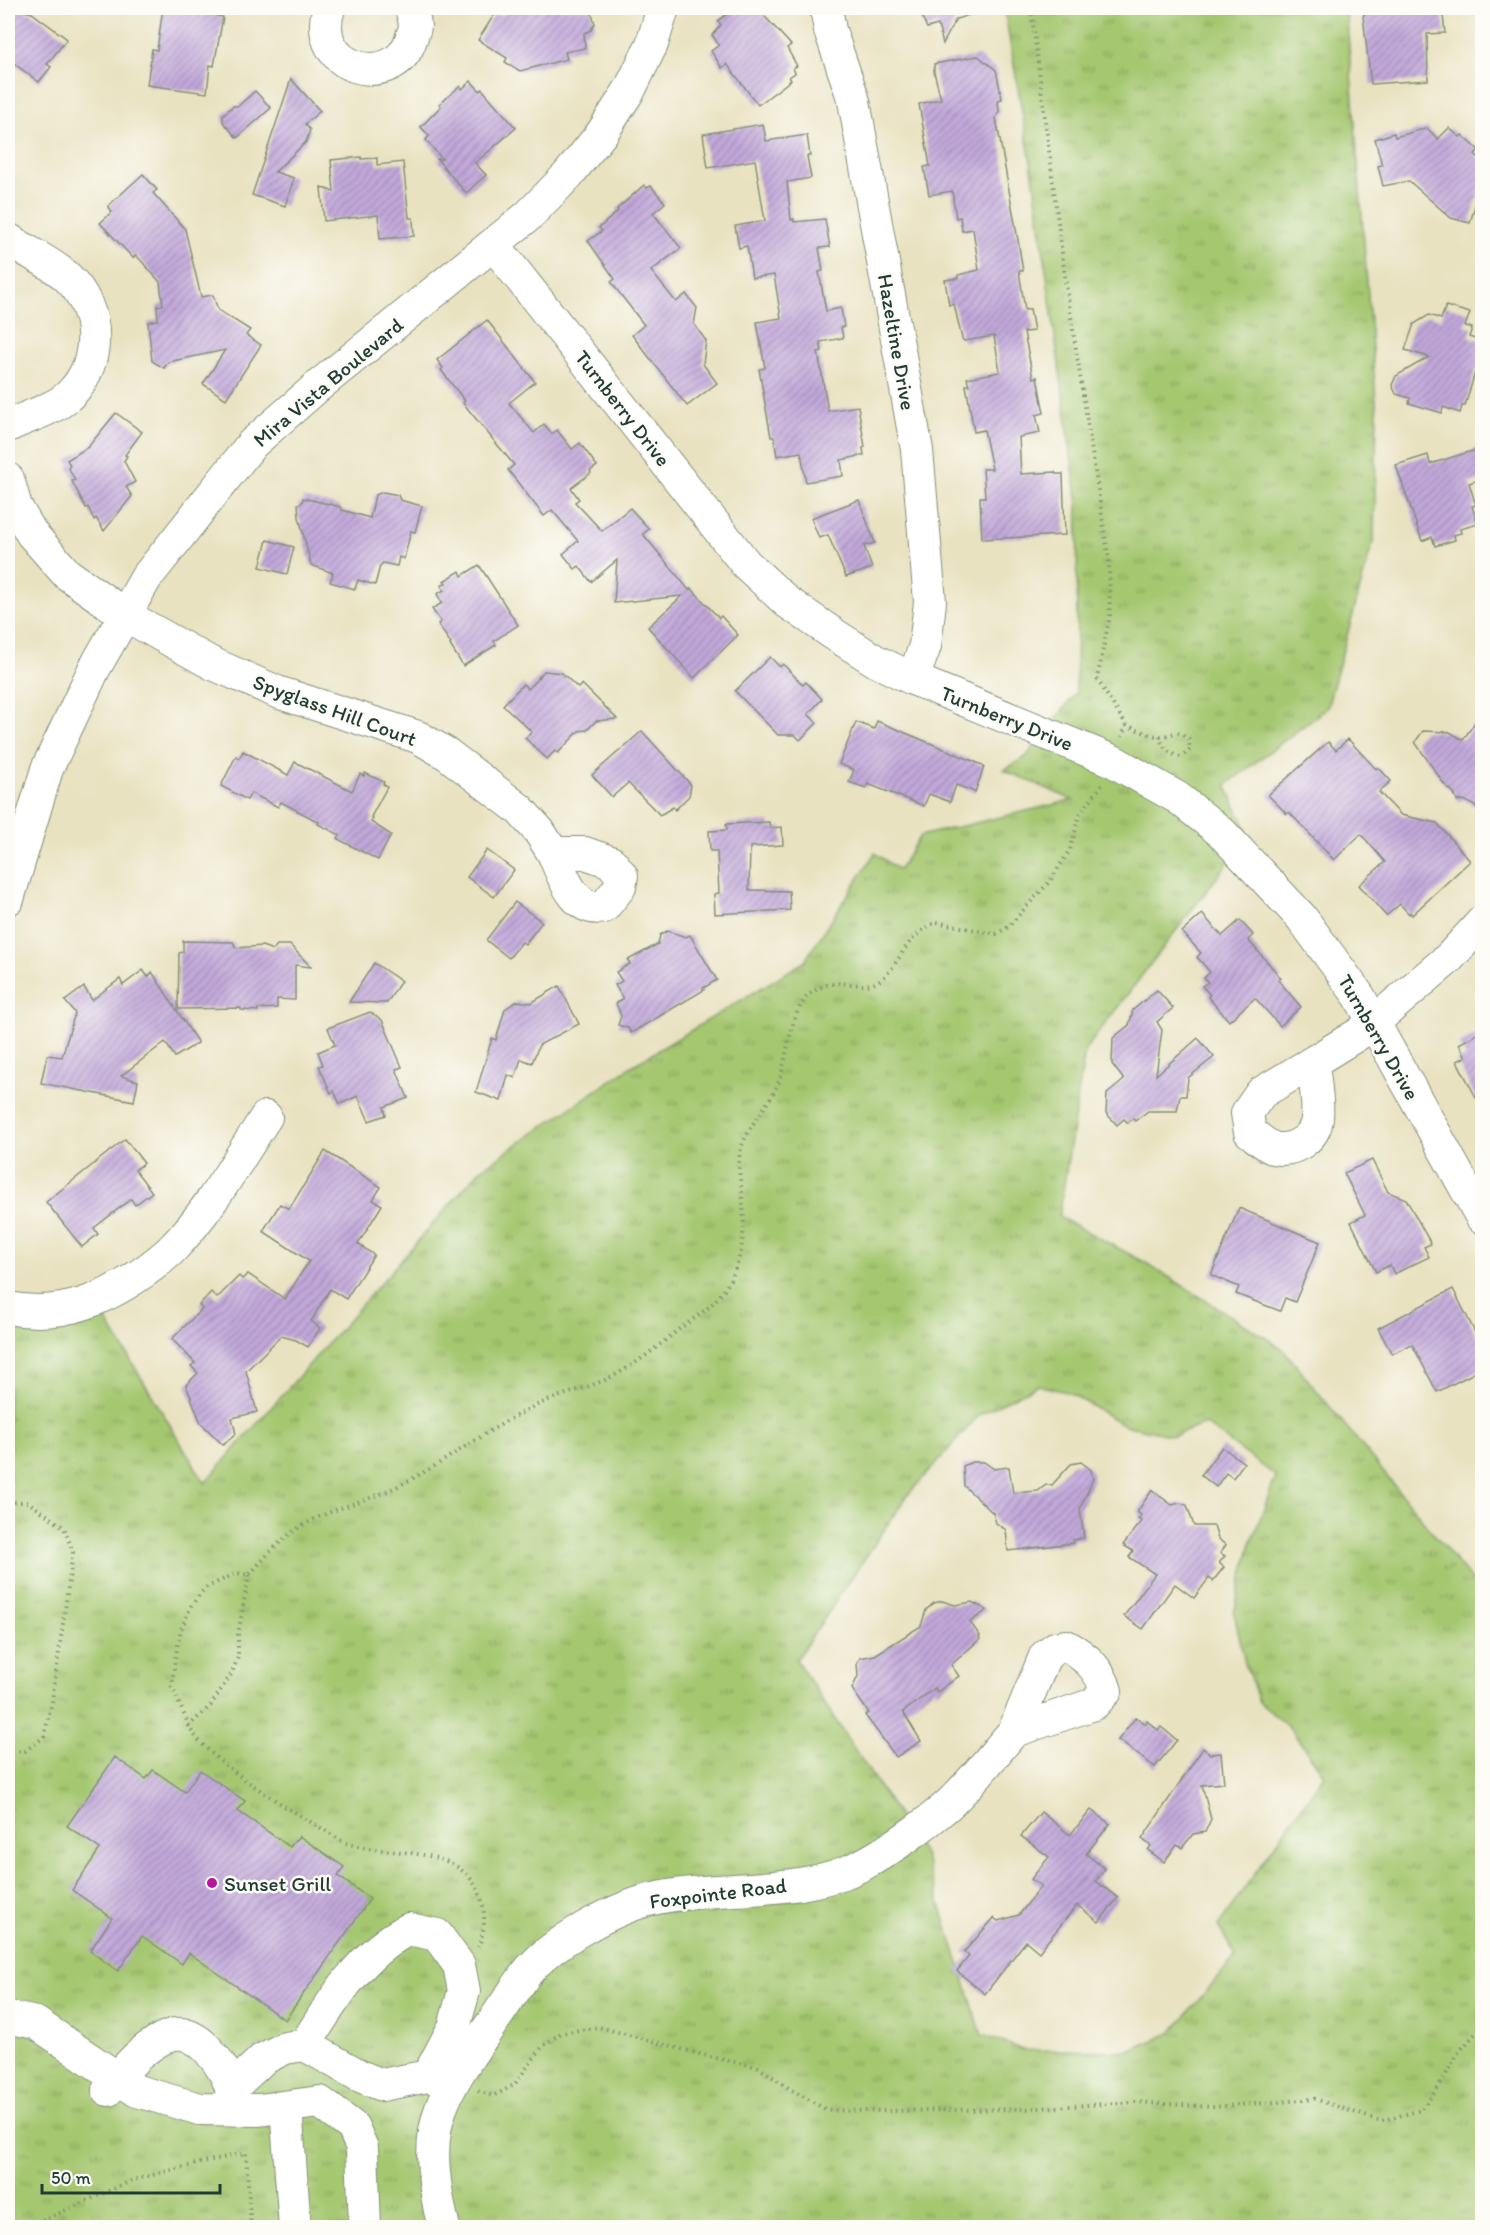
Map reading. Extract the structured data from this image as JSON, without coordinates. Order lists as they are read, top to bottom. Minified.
{"streets":{"street":["Hazeltine Drive","Mira Vista Boulevard","Turnberry Drive","Spyglass Hill Court","Foxpointe Road"]},"crossings":[["Hazeltine Drive","Turnberry Drive"],["Mira Vista Boulevard","Turnberry Drive"],["Mira Vista Boulevard","Spyglass Hill Court"]],"places":["Sunset Grill"],"scale_bar":"50 m"}
